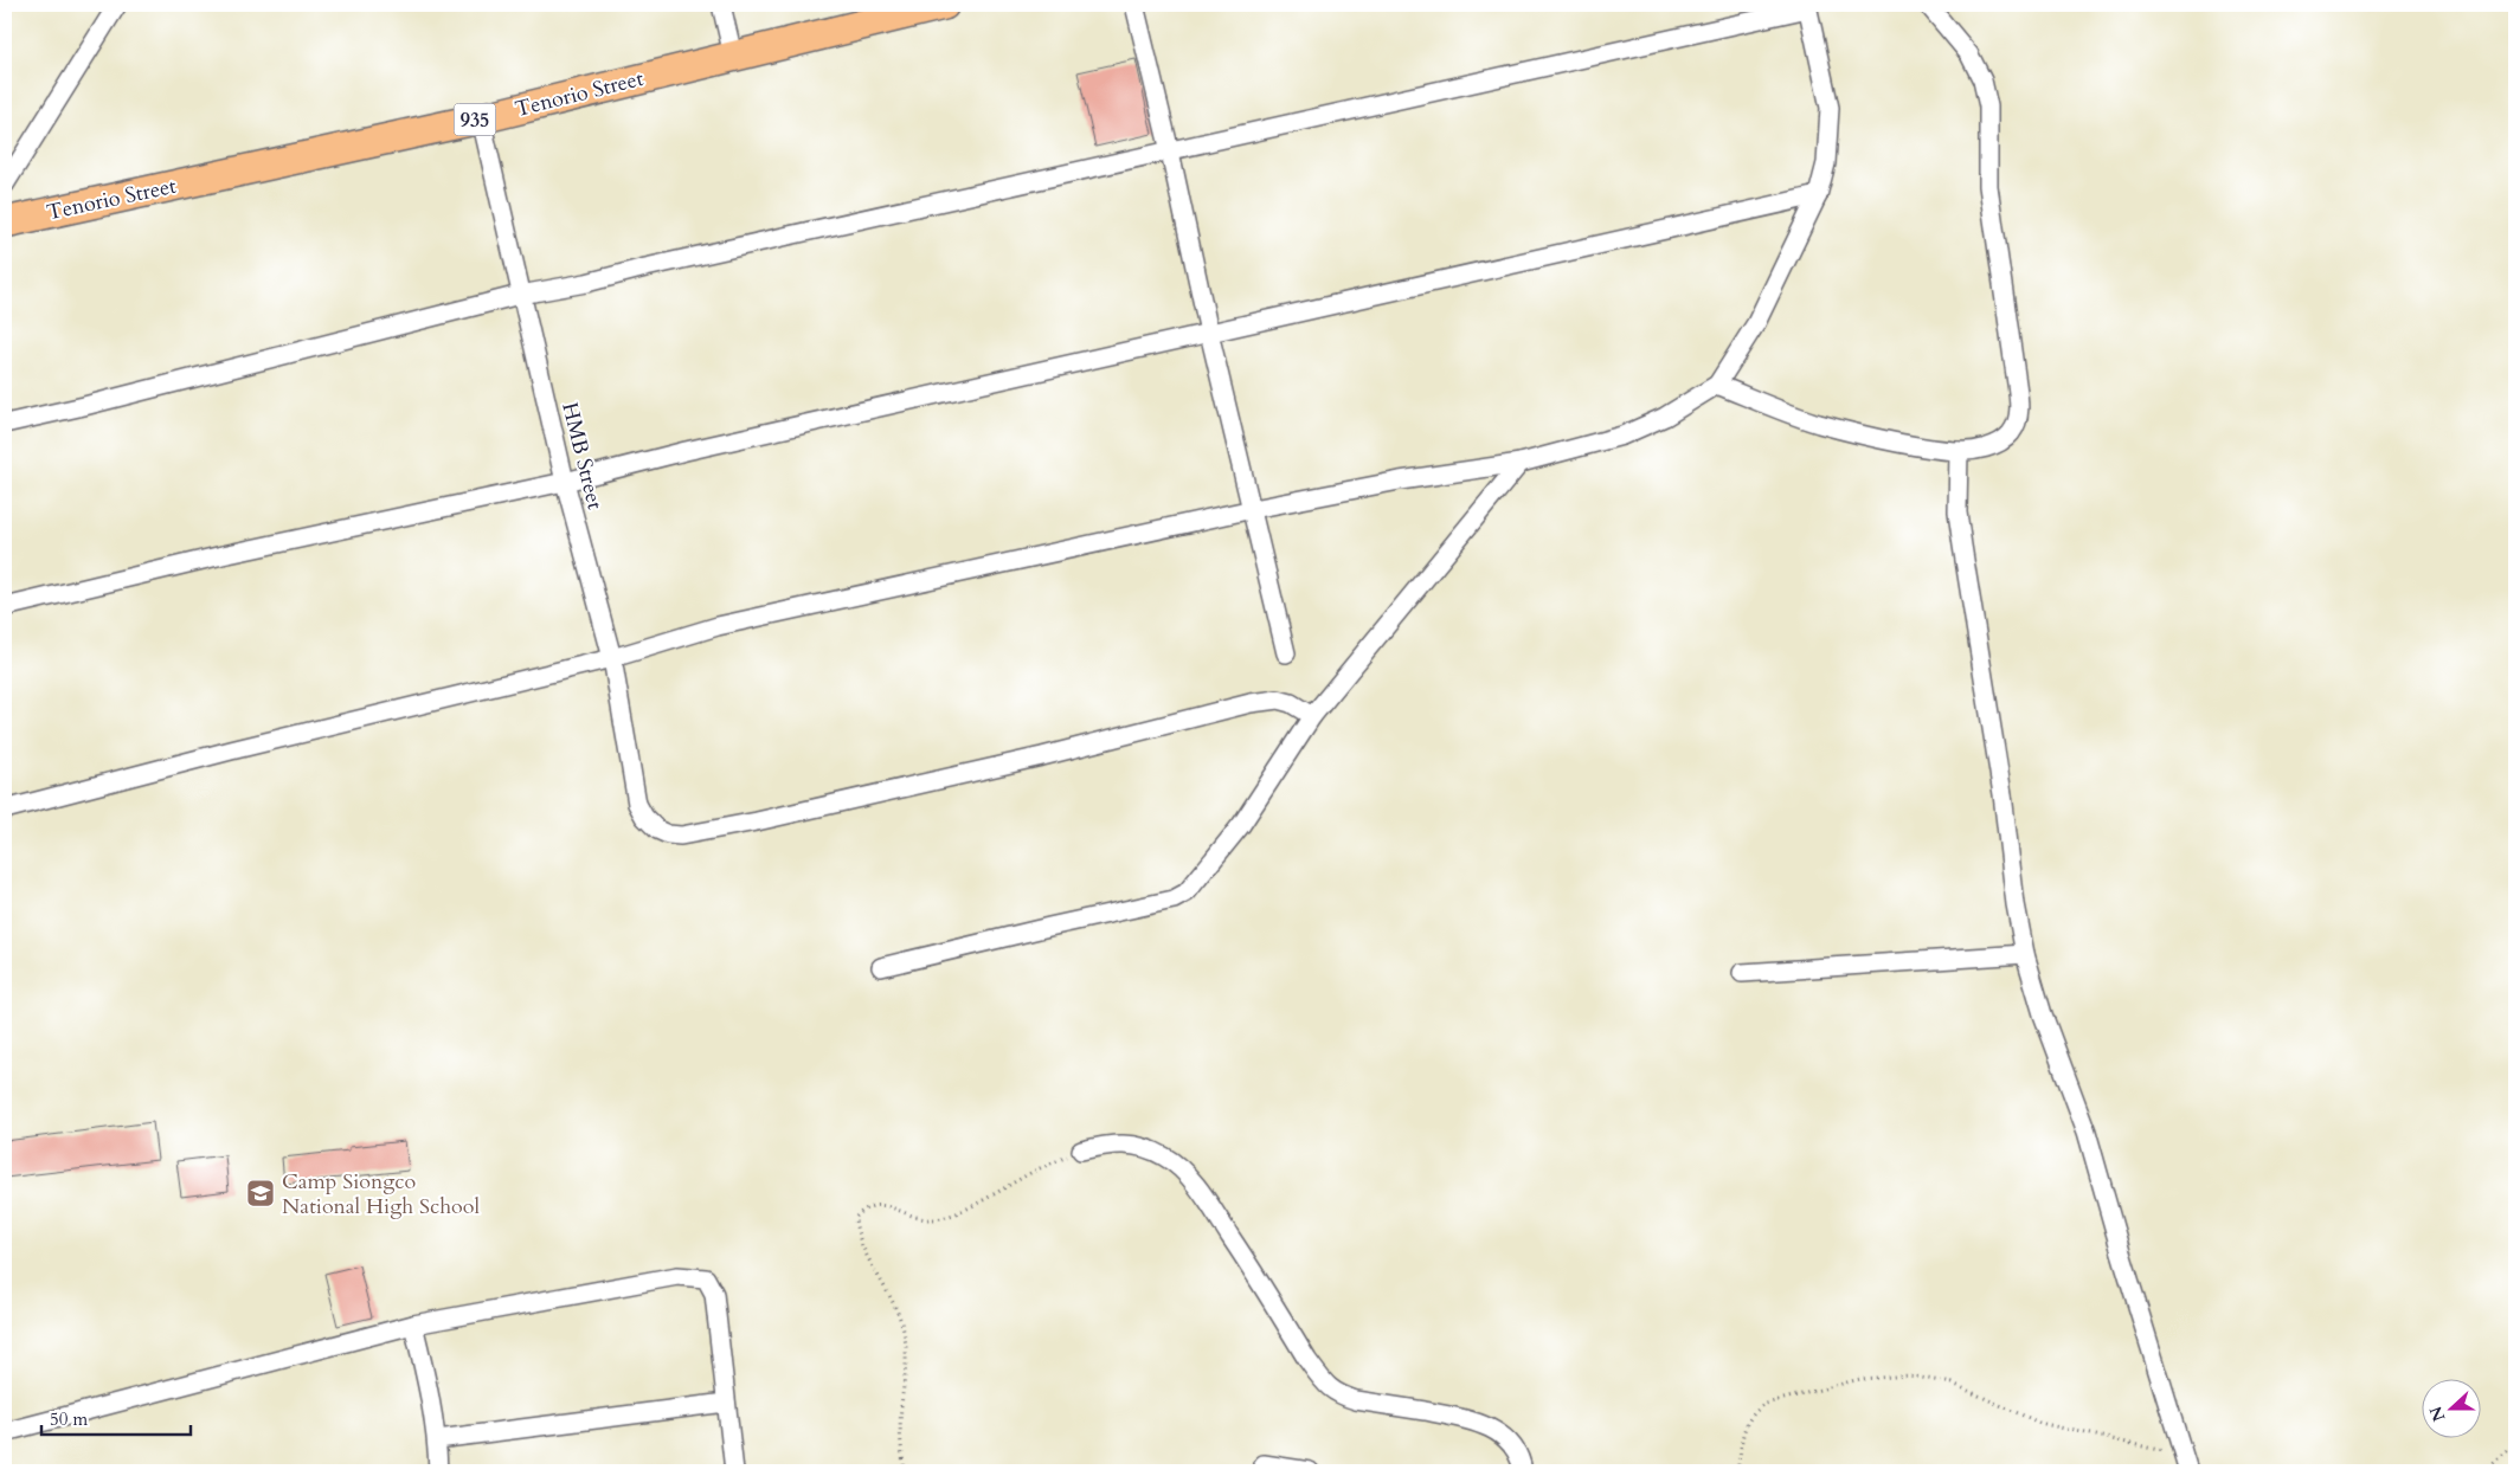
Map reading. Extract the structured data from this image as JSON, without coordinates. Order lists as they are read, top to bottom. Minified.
{"streets":{"main road":["Tenorio Street","935"],"street":["HMB Street"]},"crossings":[["Tenorio Street","HMB Street"]],"places":{"school or university":["Camp Siongco National High School"]},"scale_bar":"50 m","north":"left"}
